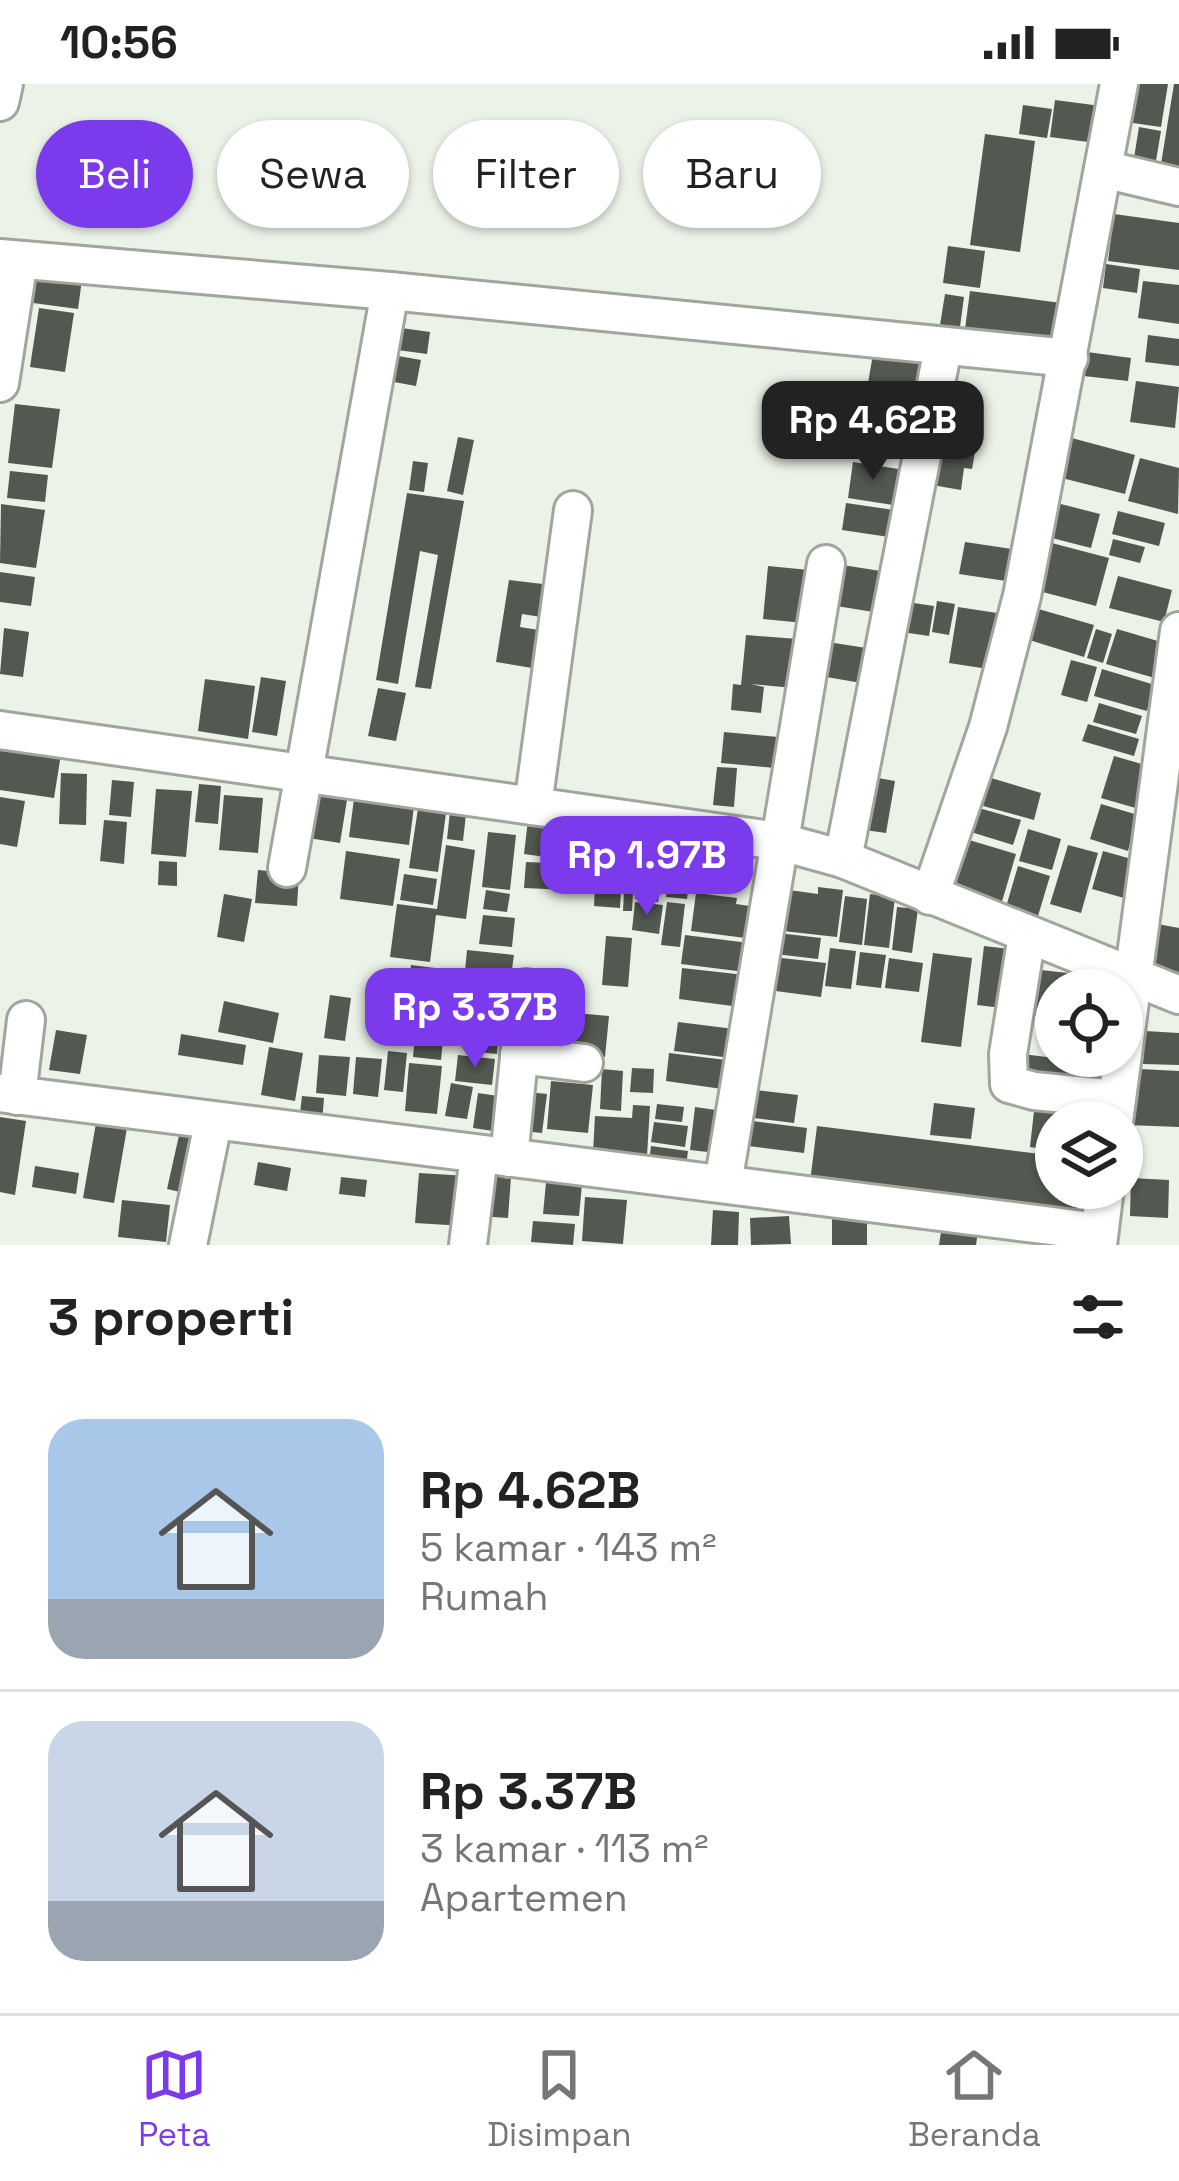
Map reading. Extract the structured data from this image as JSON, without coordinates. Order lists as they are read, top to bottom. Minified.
{"page":{"status":"10:56","chip":["Beli","Sewa","Filter","Baru"],"price":["Rp 4.62B","Rp 1.97B","Rp 3.37B"],"heading":"3 properti","list":[{"name":"Rp 4.62B","note":"5 kamar · 143 m² · Rumah"},{"name":"Rp 3.37B","note":"3 kamar · 113 m² · Apartemen"}],"tabs":["Peta","Disimpan","Beranda"]}}
